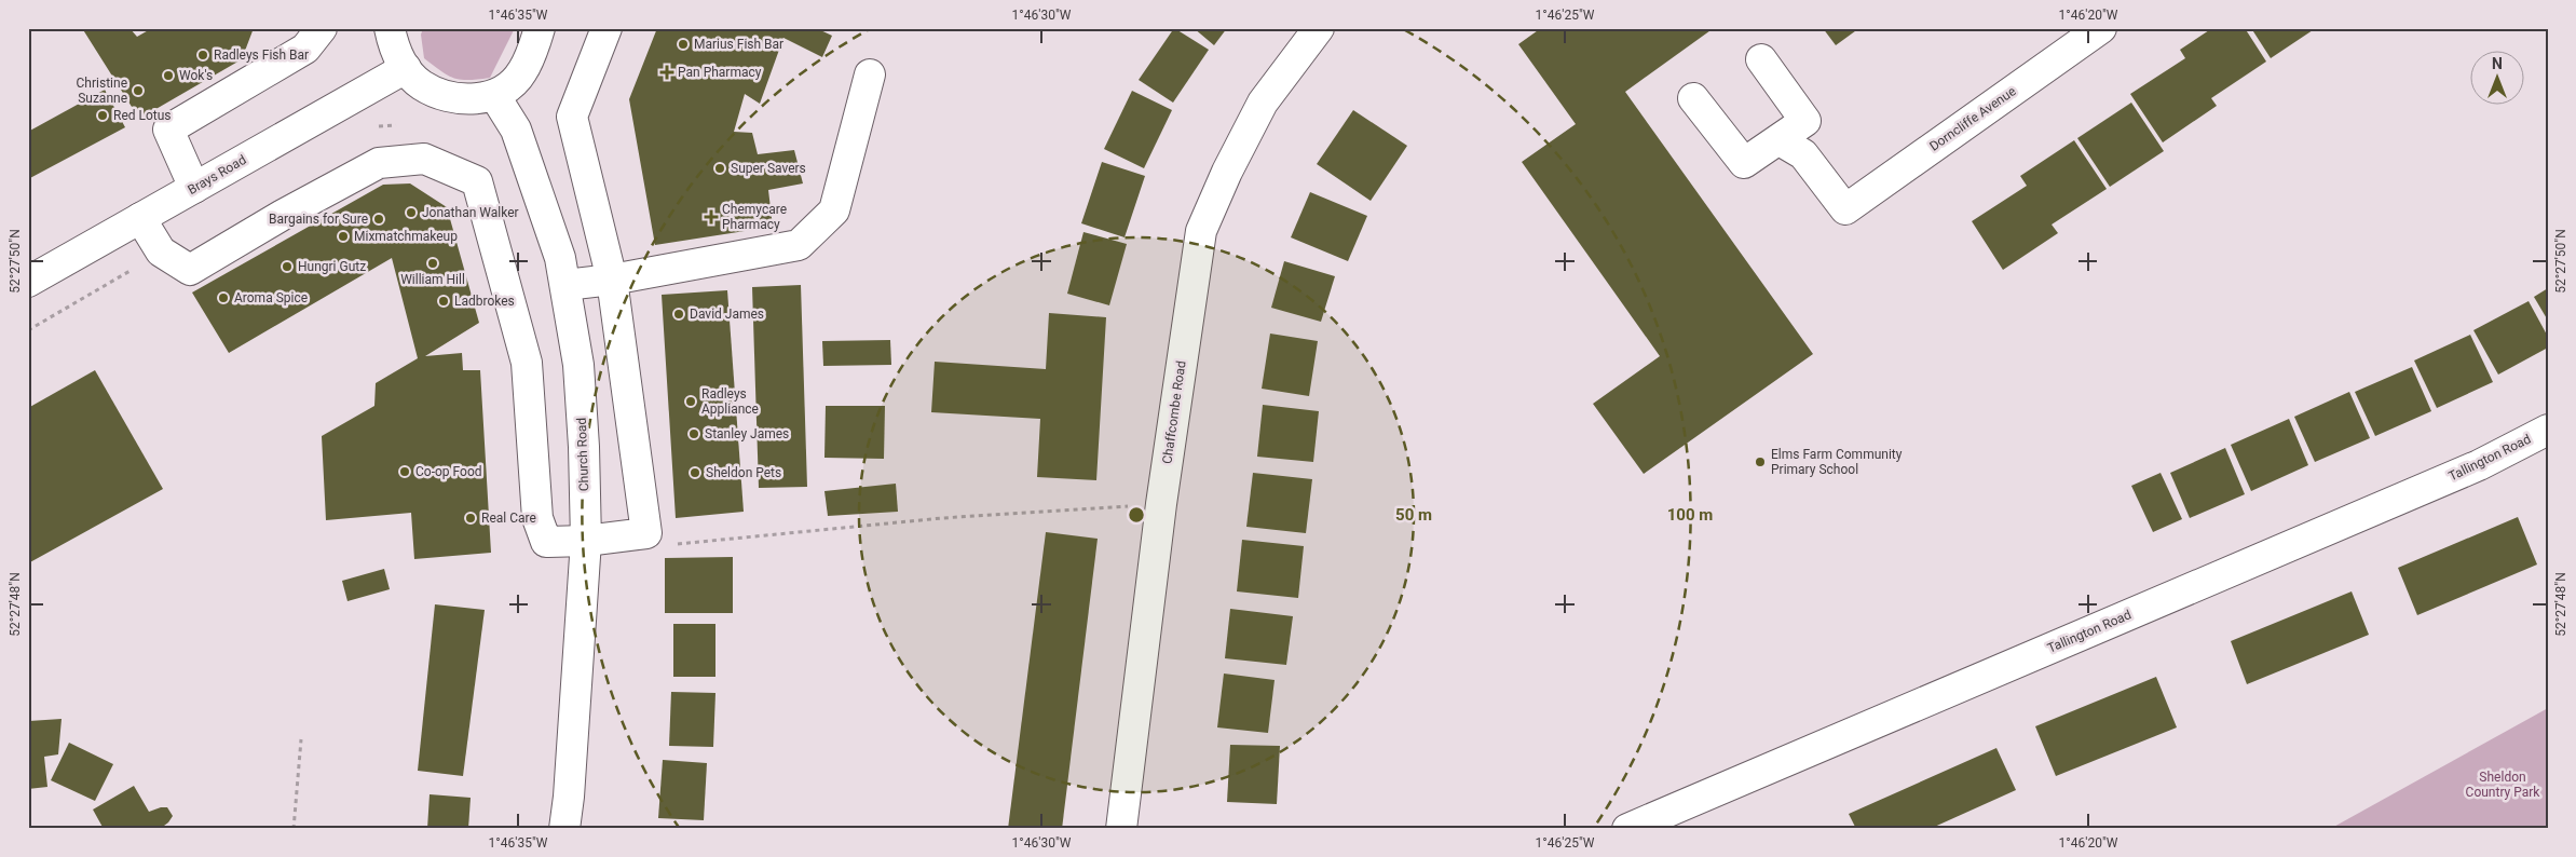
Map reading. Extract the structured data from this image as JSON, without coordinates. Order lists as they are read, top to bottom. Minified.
{"streets":{"street":["Dorncliffe Avenue","Brays Road","Chaffcombe Road","Church Road","Tallington Road"]},"parks":["Sheldon Country Park"],"places":{"other":["Marius Fish Bar","Radleys Fish Bar","Wok's","Christine Suzanne","Red Lotus","Super Savers","Jonathan Walker","Bargains for Sure","Mixmatchmakeup","William Hill","Hungri Gutz","Aroma Spice","Ladbrokes","David James","Radleys Appliance","Stanley James","Elms Farm Community Primary School","Co-op Food","Sheldon Pets","Real Care"],"health":["Pan Pharmacy","Chemycare Pharmacy"]},"north":"top","coordinates":["1°46'35\"W","1°46'30\"W","1°46'25\"W","1°46'20\"W","52°27'50\"N","52°27'48\"N"],"rings":["50 m","100 m"]}
